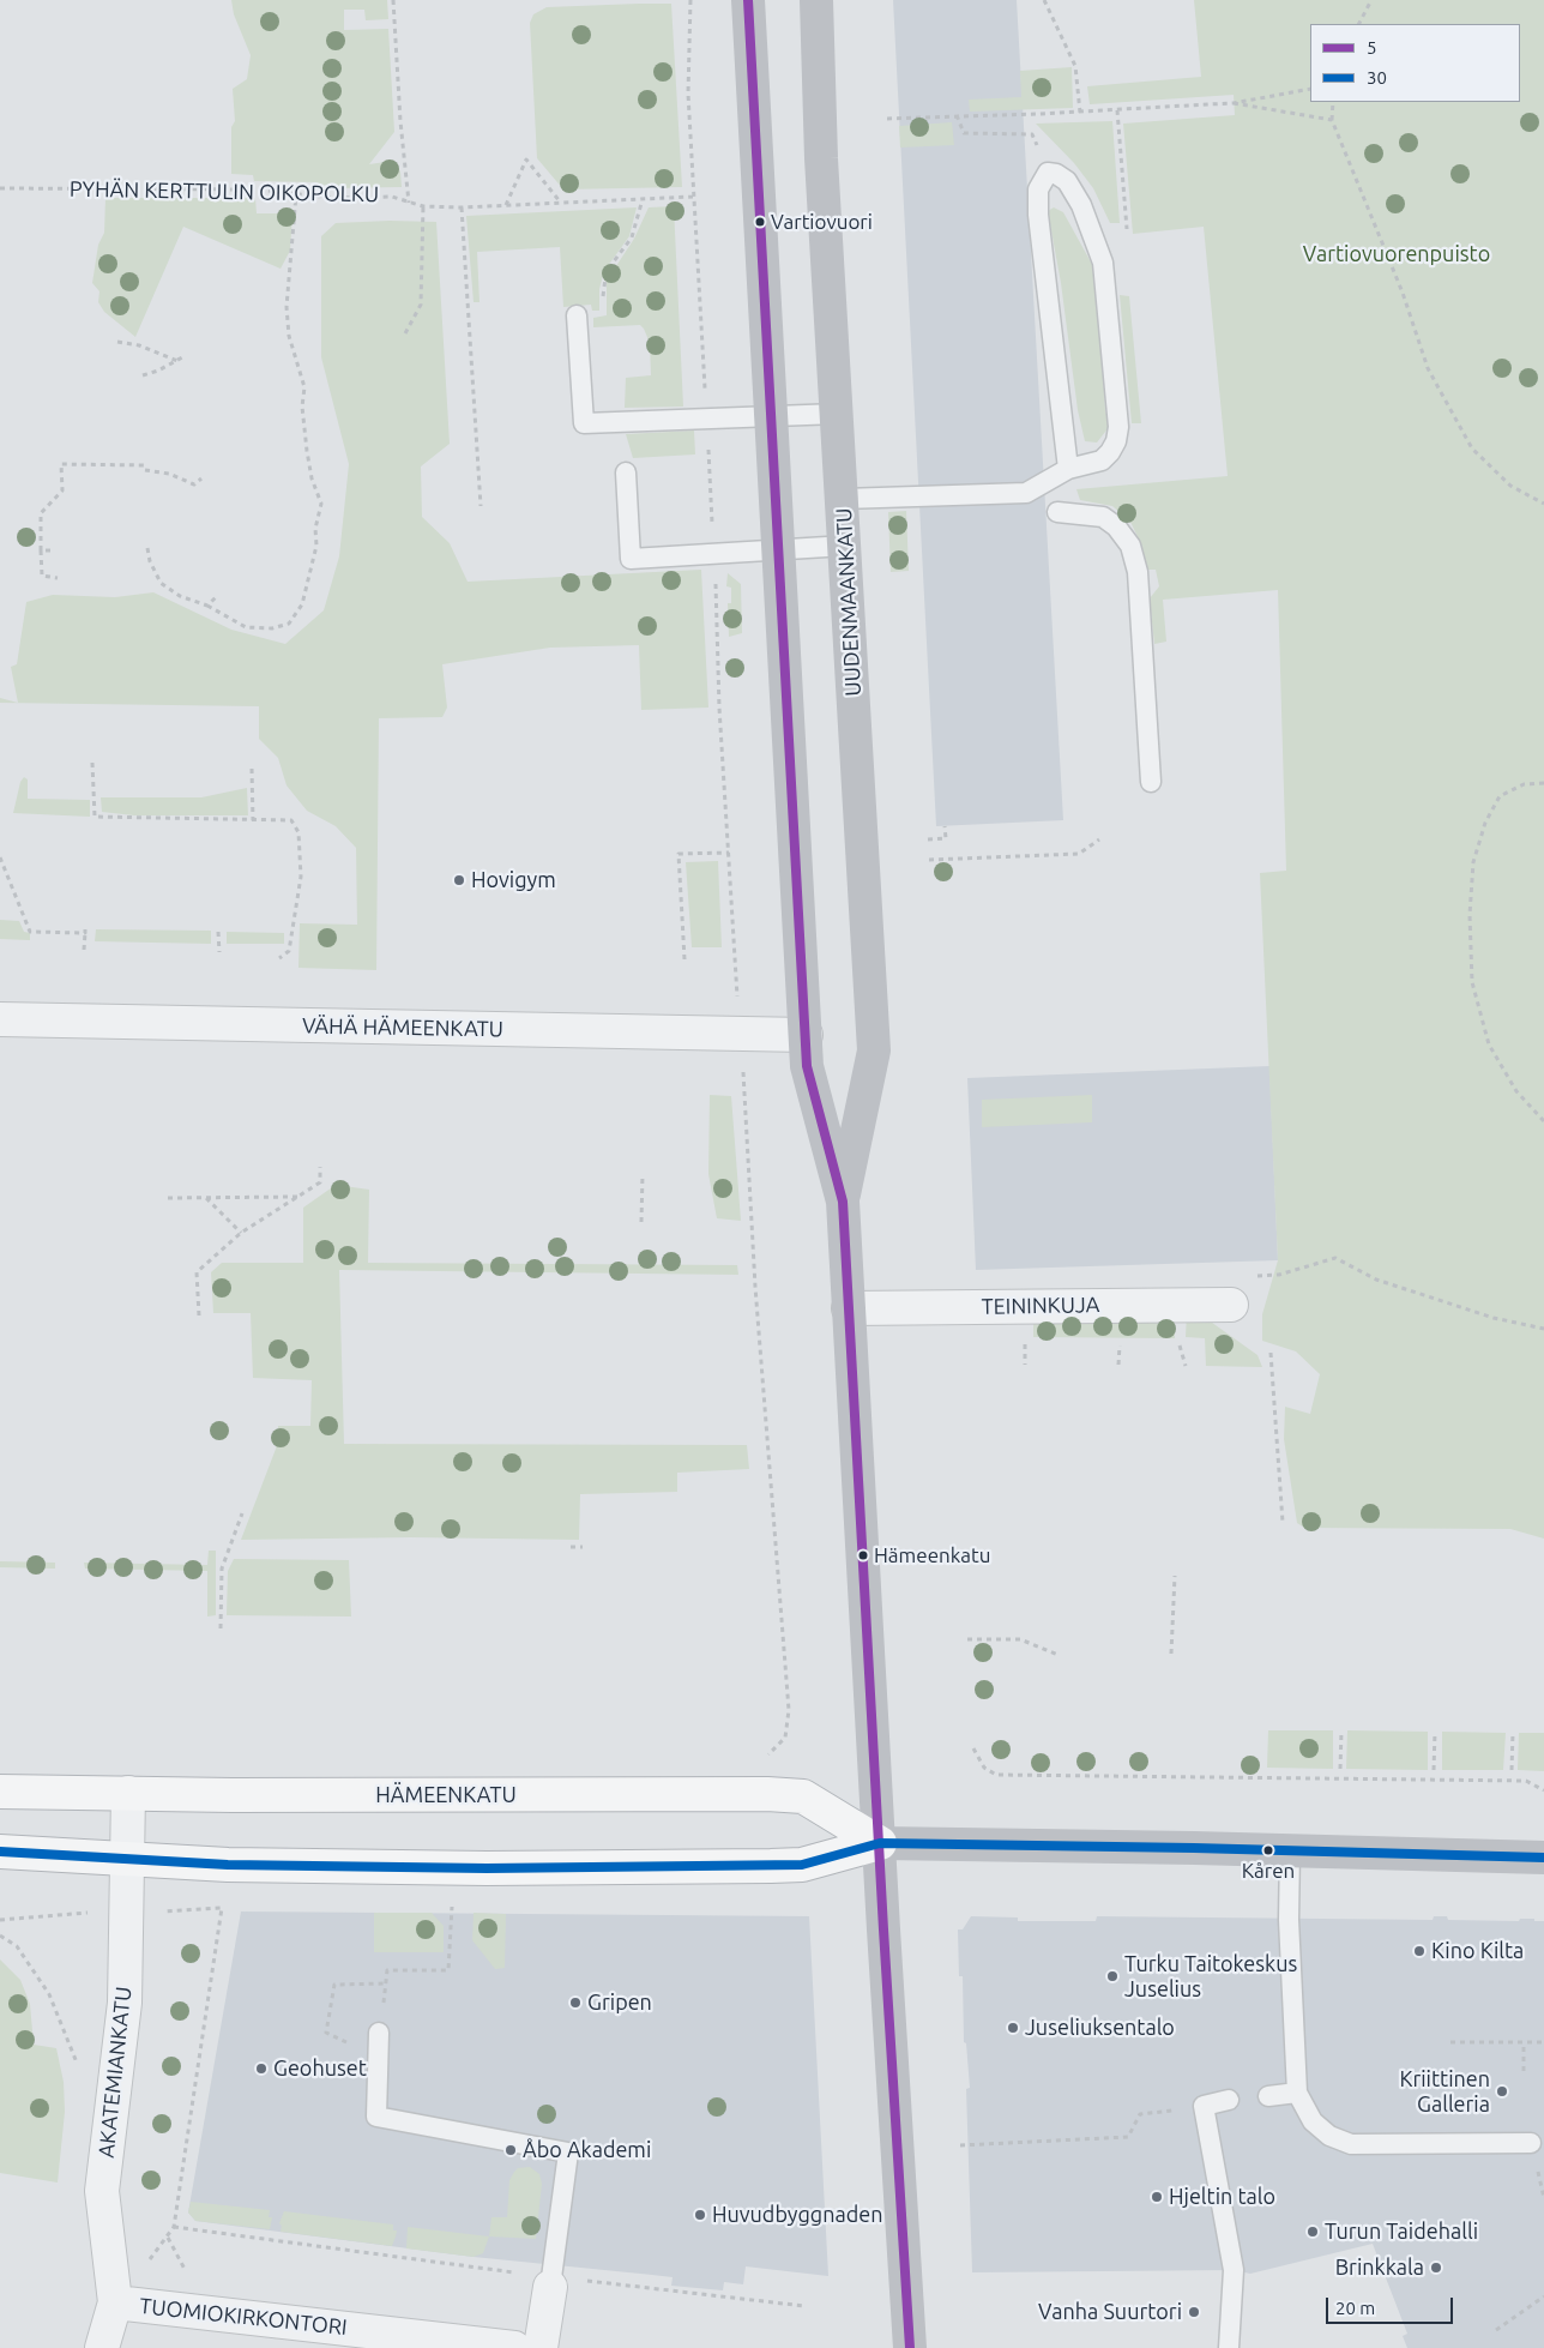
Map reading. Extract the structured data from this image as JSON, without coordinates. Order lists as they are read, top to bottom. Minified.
{"streets":{"highway":["HÄMEENKATU"],"main road":["UUDENMAANKATU"],"street":["VÄHÄ HÄMEENKATU","TEININKUJA","AKATEMIANKATU","TUOMIOKIRKONTORI"],"path":["PYHÄN KERTTULIN OIKOPOLKU"]},"crossings":[["UUDENMAANKATU","VÄHÄ HÄMEENKATU"],["UUDENMAANKATU","TEININKUJA"],["UUDENMAANKATU","HÄMEENKATU"],["HÄMEENKATU","AKATEMIANKATU"],["AKATEMIANKATU","TUOMIOKIRKONTORI"]],"parks":["Vartiovuorenpuisto"],"places":["Vartiovuori","Hovigym","Hämeenkatu","Kåren","Kino Kilta","Turku Taitokeskus Juselius","Gripen","Juseliuksentalo","Geohuset","Kriittinen Galleria","Åbo Akademi","Hjeltin talo","Huvudbyggnaden","Turun Taidehalli","Brinkkala","Vanha Suurtori"],"lines":["transit line 5","transit line 30"],"legend":["5","30"],"scale_bar":"20 m"}
